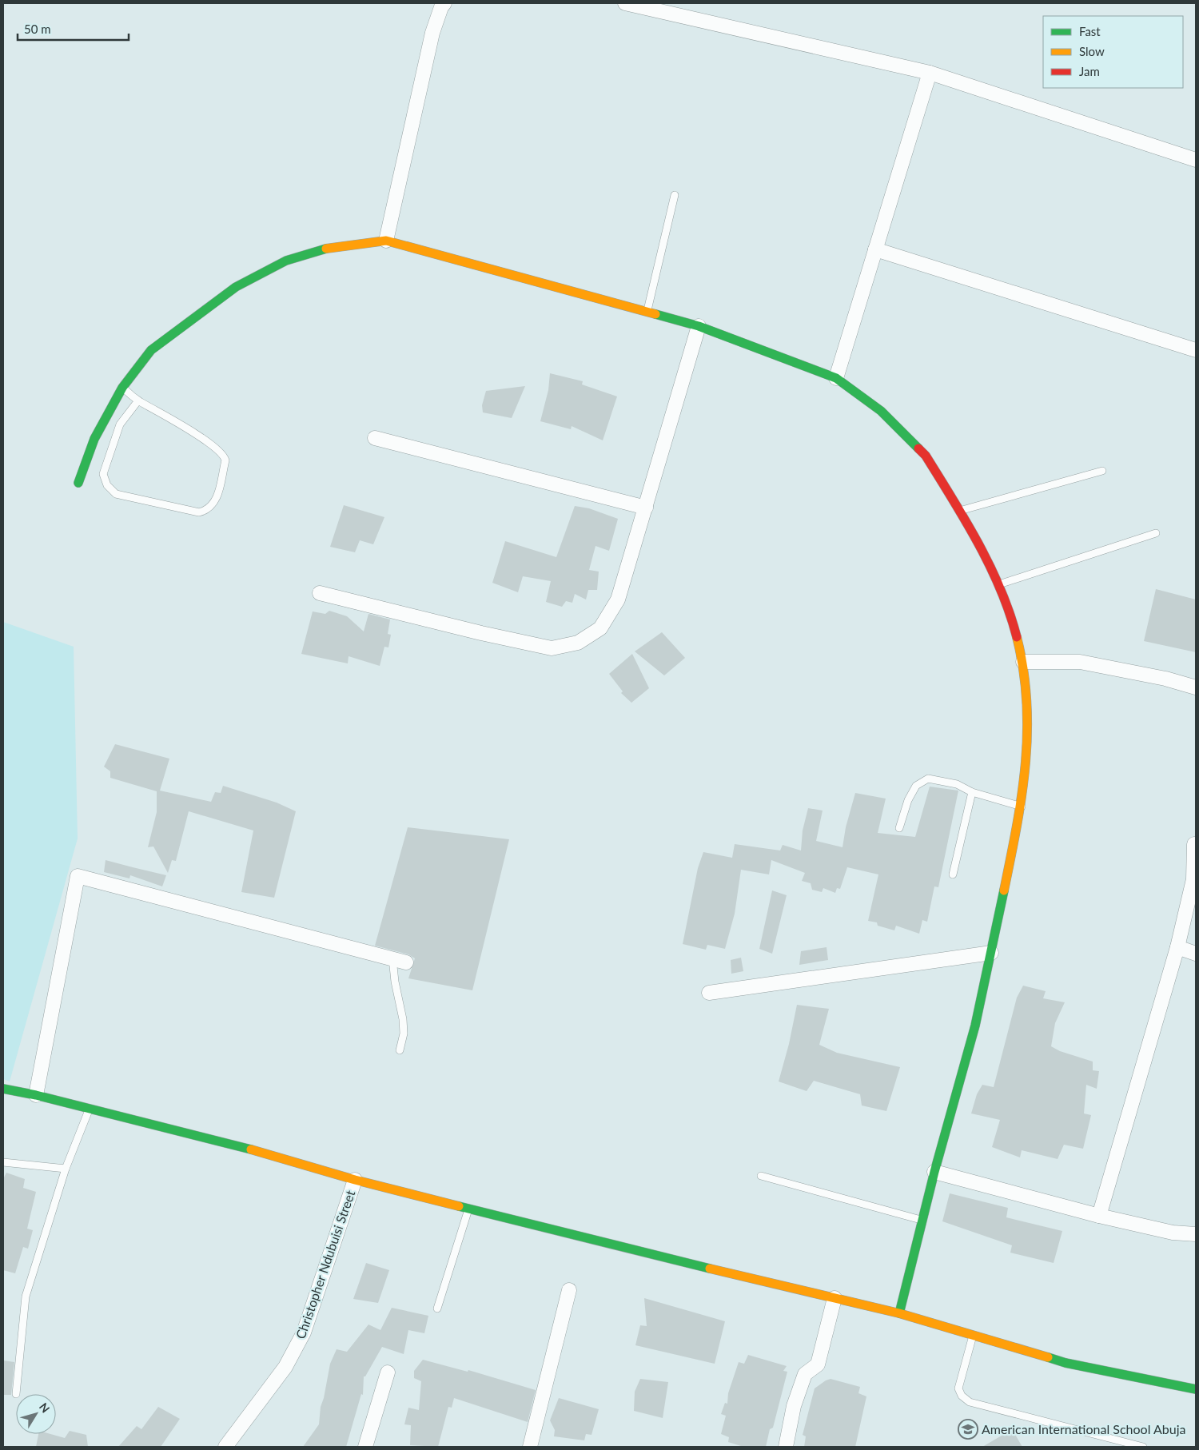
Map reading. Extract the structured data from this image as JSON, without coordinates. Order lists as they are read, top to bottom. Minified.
{"streets":{"street":["Christopher Ndubuisi Street"]},"places":{"school or university":["American International School Abuja"]},"legend":["Fast","Slow","Jam"],"scale_bar":"50 m","north":"top right"}
